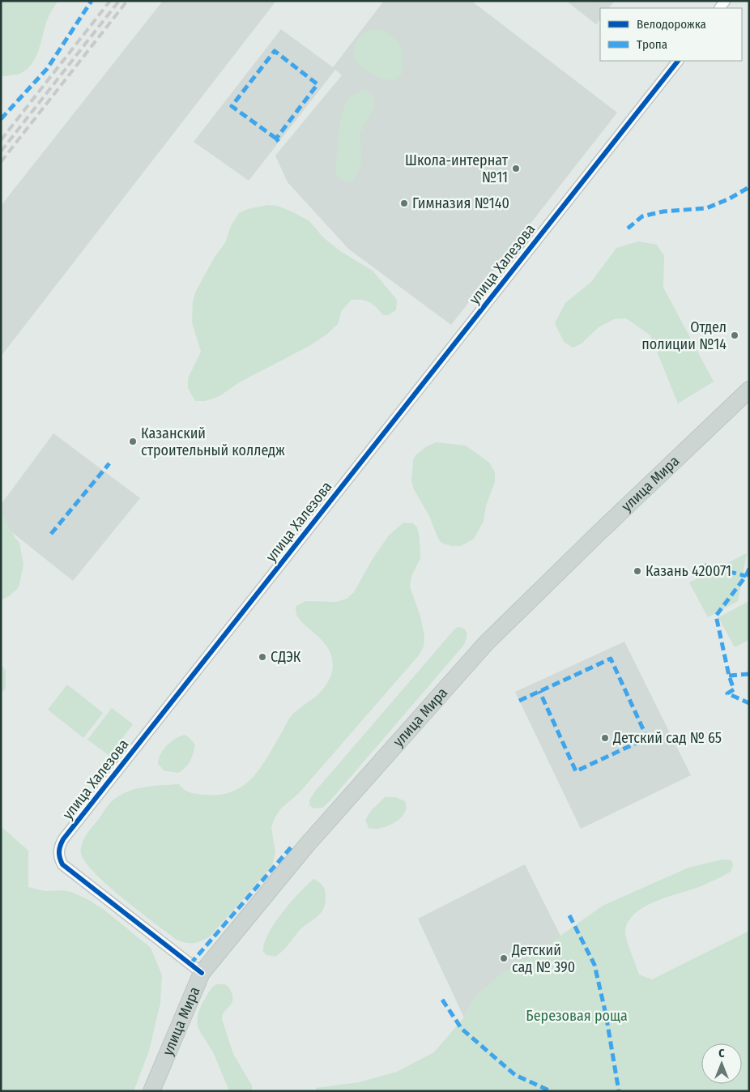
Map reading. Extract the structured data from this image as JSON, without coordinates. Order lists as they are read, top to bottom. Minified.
{"streets":{"main road":["улица Мира"],"street":["улица Халезова"]},"crossings":[["улица Халезова","улица Мира"]],"parks":["Березовая роща"],"places":["Школа-интернат №11","Гимназия №140","Отдел полиции №14","Казанский строительный колледж","Казань 420071","СДЭК","Детский сад № 65","Детский сад № 390"],"legend":["Велодорожка","Тропа"],"north":"top"}
